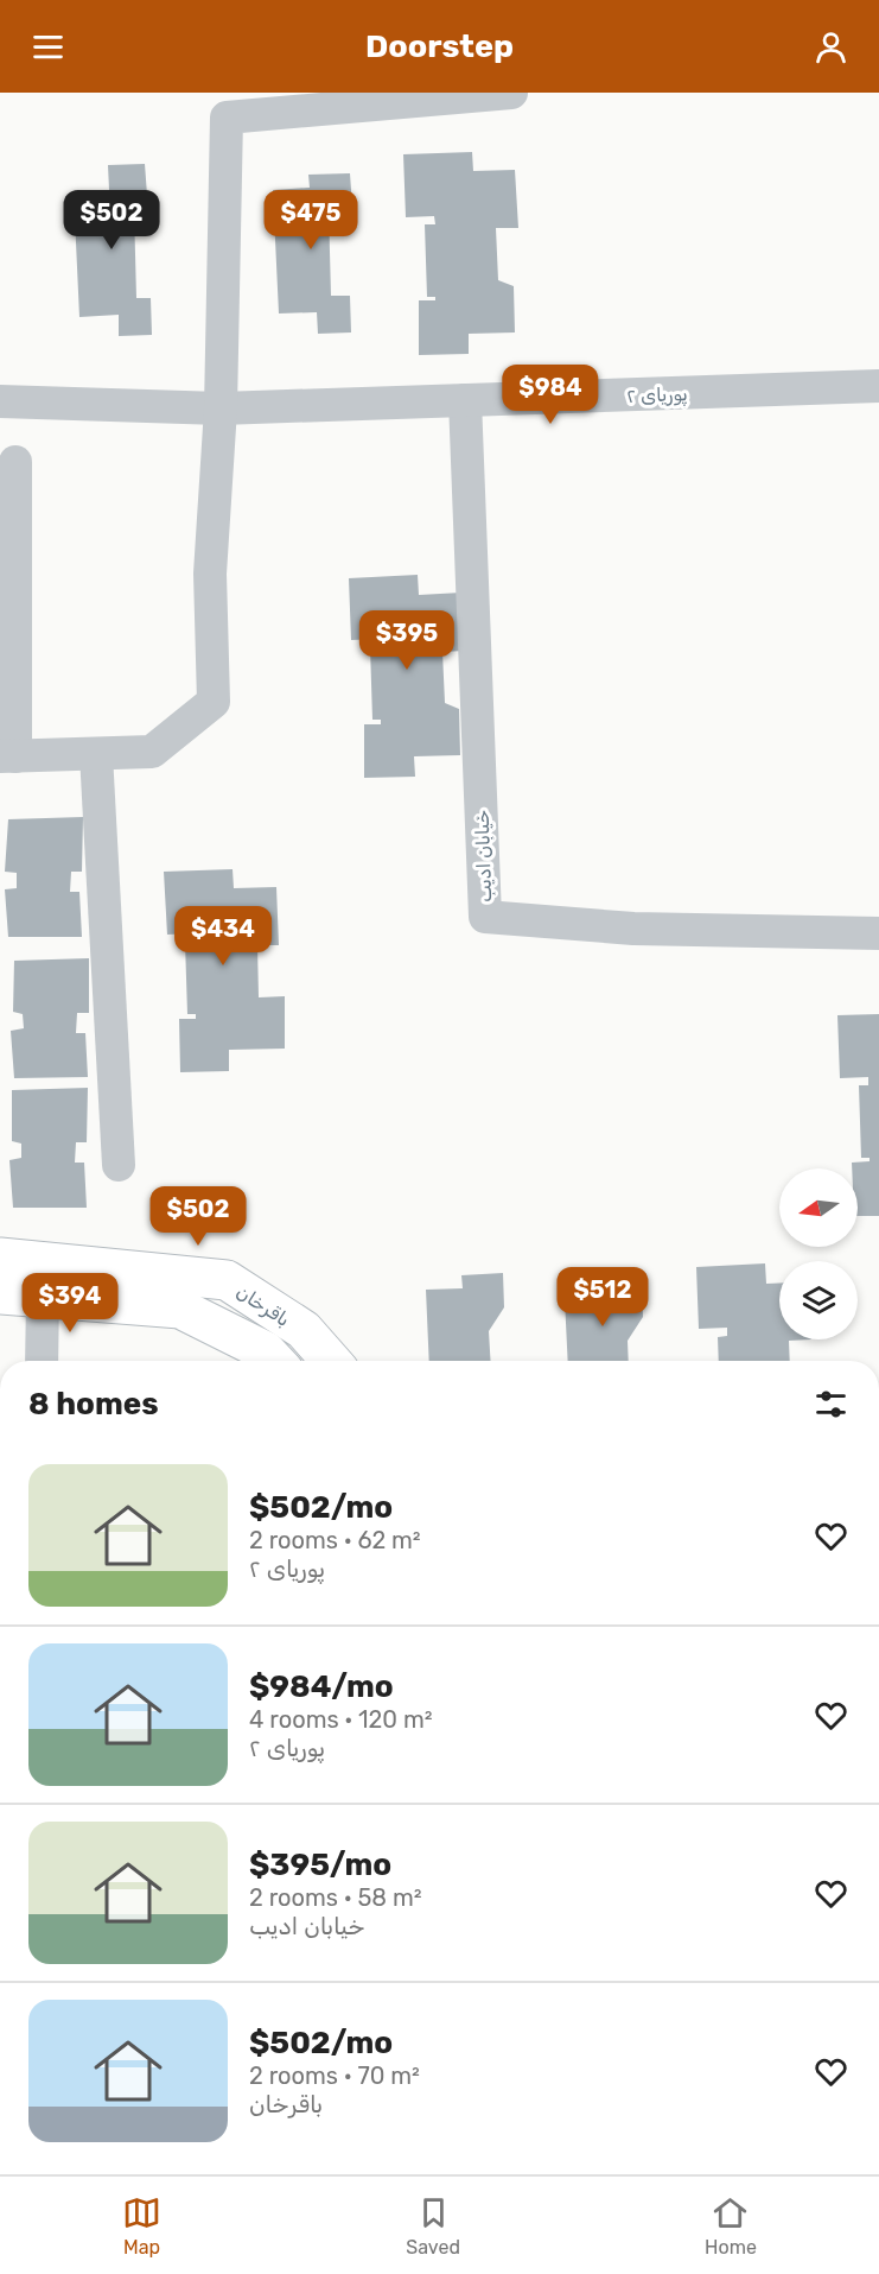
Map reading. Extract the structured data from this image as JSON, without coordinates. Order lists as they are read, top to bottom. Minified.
{"streets":{"street":["پوریای ۲","خیابان ادیب","باقرخان"]},"crossings":[["پوریای ۲","خیابان ادیب"]],"north":"left","page":{"header":"Doorstep","price":["$502","$475","$984","$395","$434","$502","$512","$394"],"heading":"8 homes","list":[{"name":"$502/mo","note":"2 rooms · 62 m² · پوریای ۲"},{"name":"$984/mo","note":"4 rooms · 120 m² · پوریای ۲"},{"name":"$395/mo","note":"2 rooms · 58 m² · خیابان ادیب"},{"name":"$502/mo","note":"2 rooms · 70 m² · باقرخان"}],"tabs":["Map","Saved","Home"]}}
